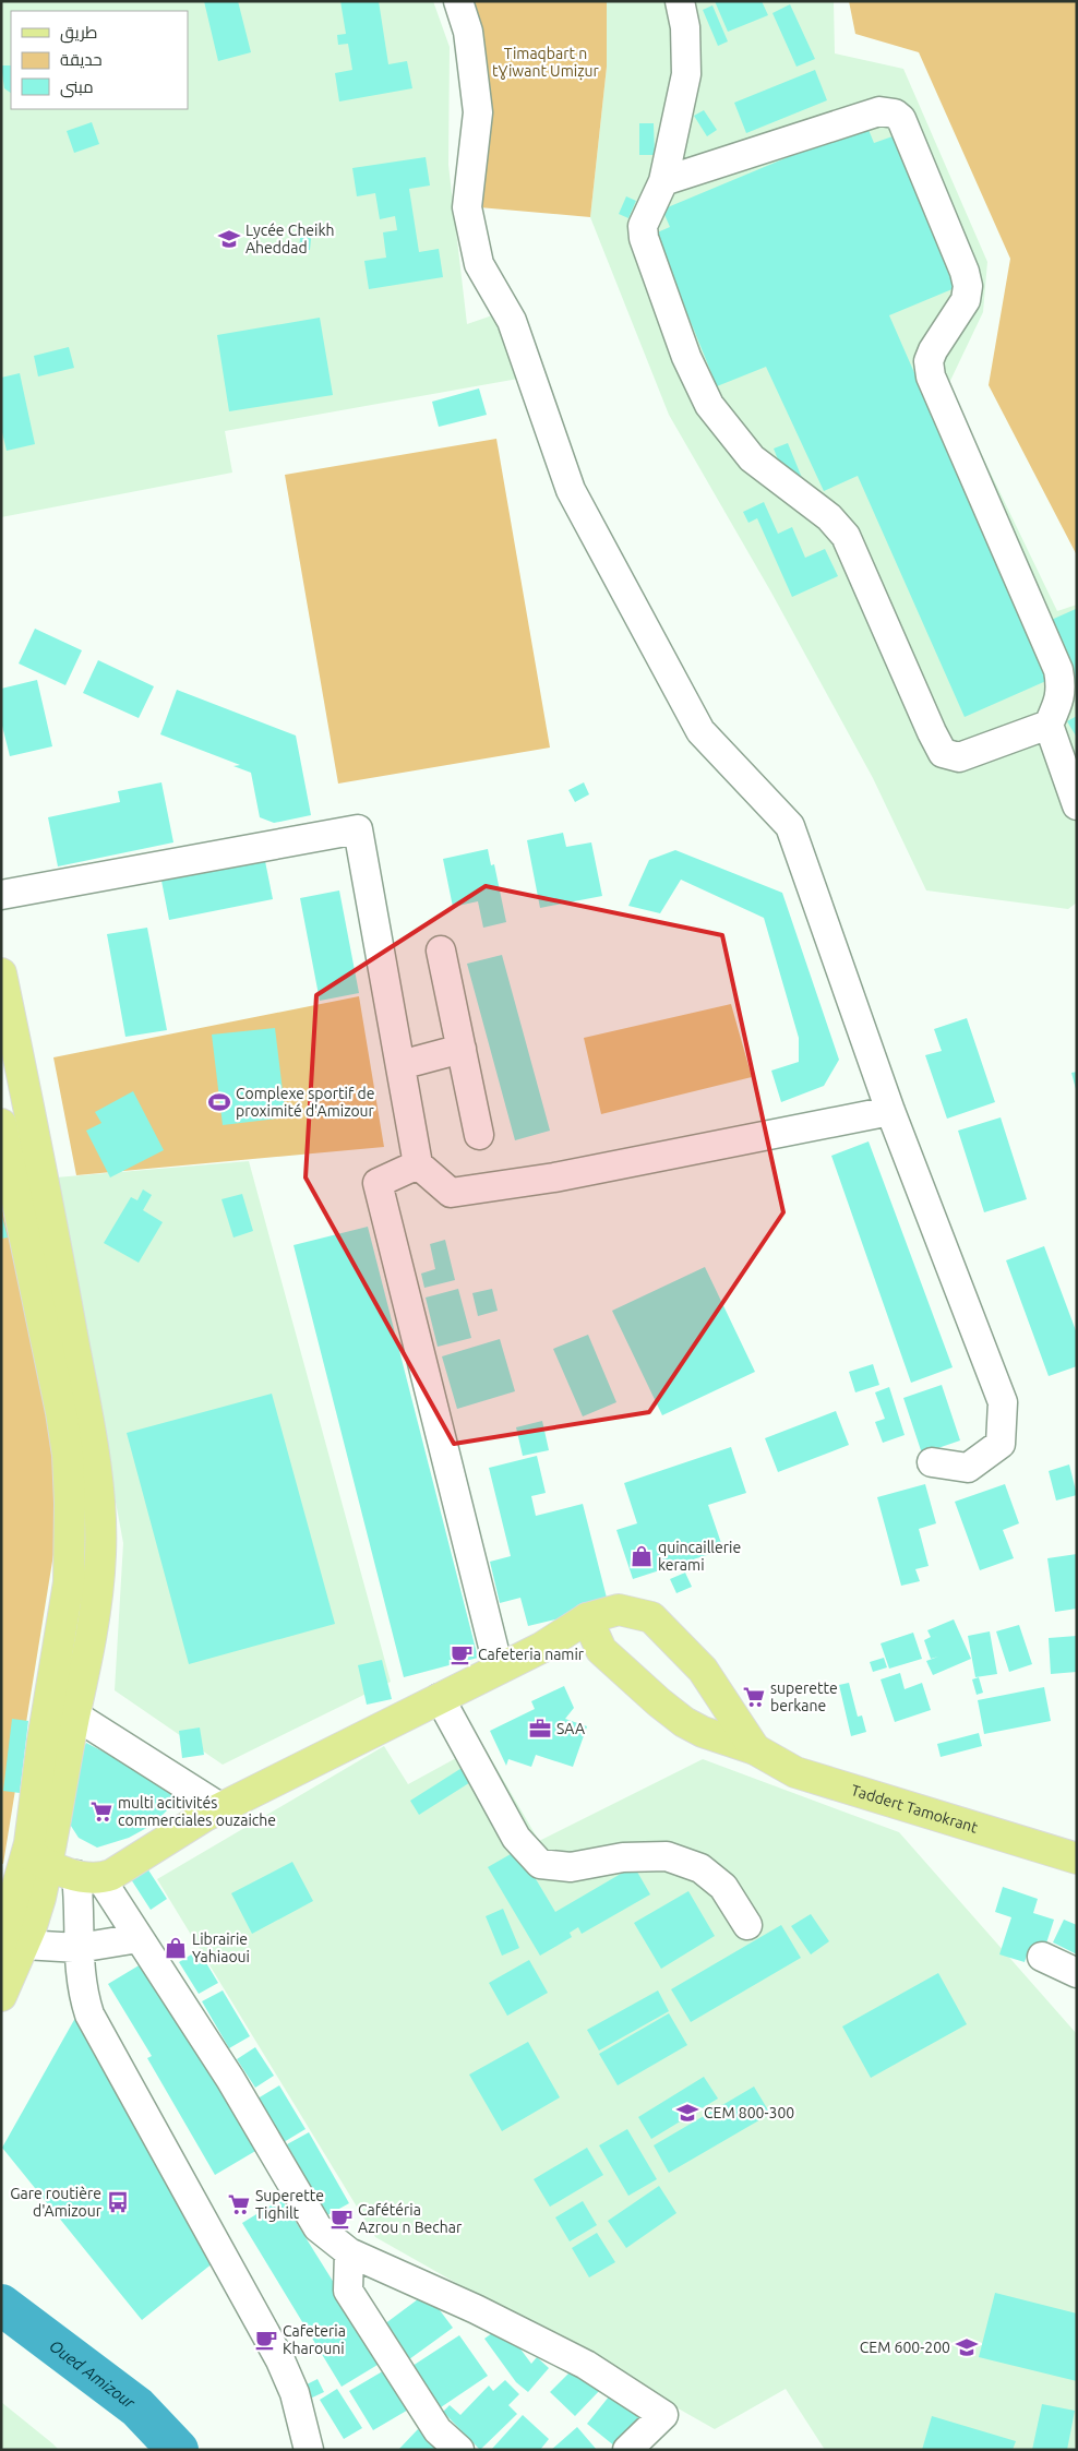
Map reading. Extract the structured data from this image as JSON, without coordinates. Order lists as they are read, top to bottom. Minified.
{"streets":{"main road":["Taddert Tamokrant"]},"water":["Oued Amizour"],"parks":["Timaqbart n tɣiwant Umiẓur"],"places":{"school or university":["Lycée Cheikh Aheddad","CEM 800-300","CEM 600-200"],"sports":["Complexe sportif de proximité d'Amizour"],"shop":["quincaillerie kerami","Librairie Yahiaoui"],"cafe":["Cafeteria namir","Cafétéria Azrou n Bechar","Cafeteria Kharouni"],"supermarket":["superette berkane","multi acitivités commerciales ouzaiche","Superette Tighilt"],"office":["SAA"],"bus stop":["Gare routière d'Amizour"]},"legend":["طريق","حديقة","مبنى"]}
